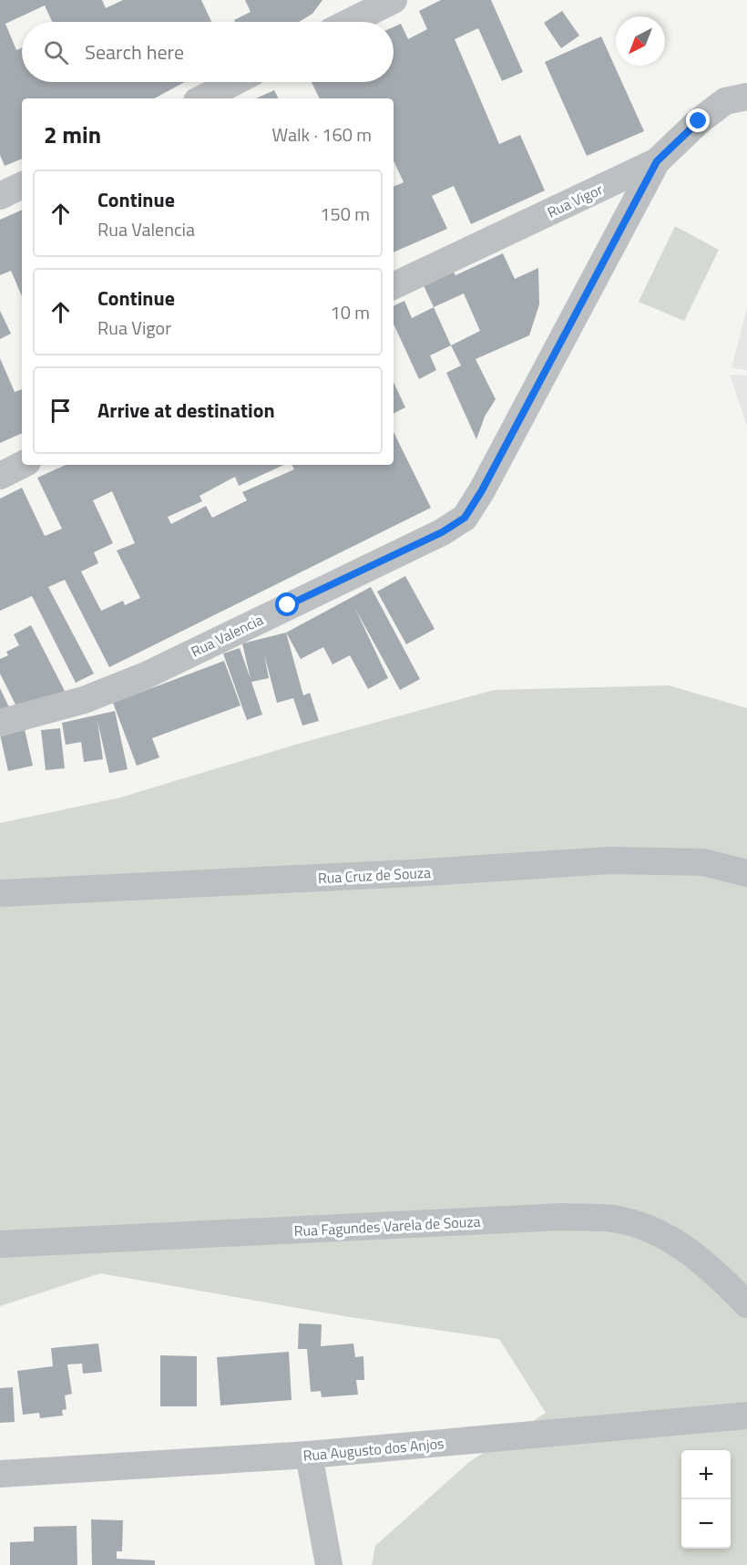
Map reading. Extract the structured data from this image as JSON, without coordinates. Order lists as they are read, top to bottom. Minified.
{"streets":{"street":["Rua Vigor","Rua Valencia","Rua Cruz de Souza","Rua Fagundes Varela de Souza","Rua Augusto dos Anjos"]},"crossings":[["Rua Vigor","Rua Valencia"]],"north":"bottom left","page":{"search":"Search here","heading":["2 min","Walk · 160 m"],"list":[["Continue","Rua Valencia","150 m"],["Continue","Rua Vigor","10 m"],"Arrive at destination"],"map_buttons":["+","−"]}}
